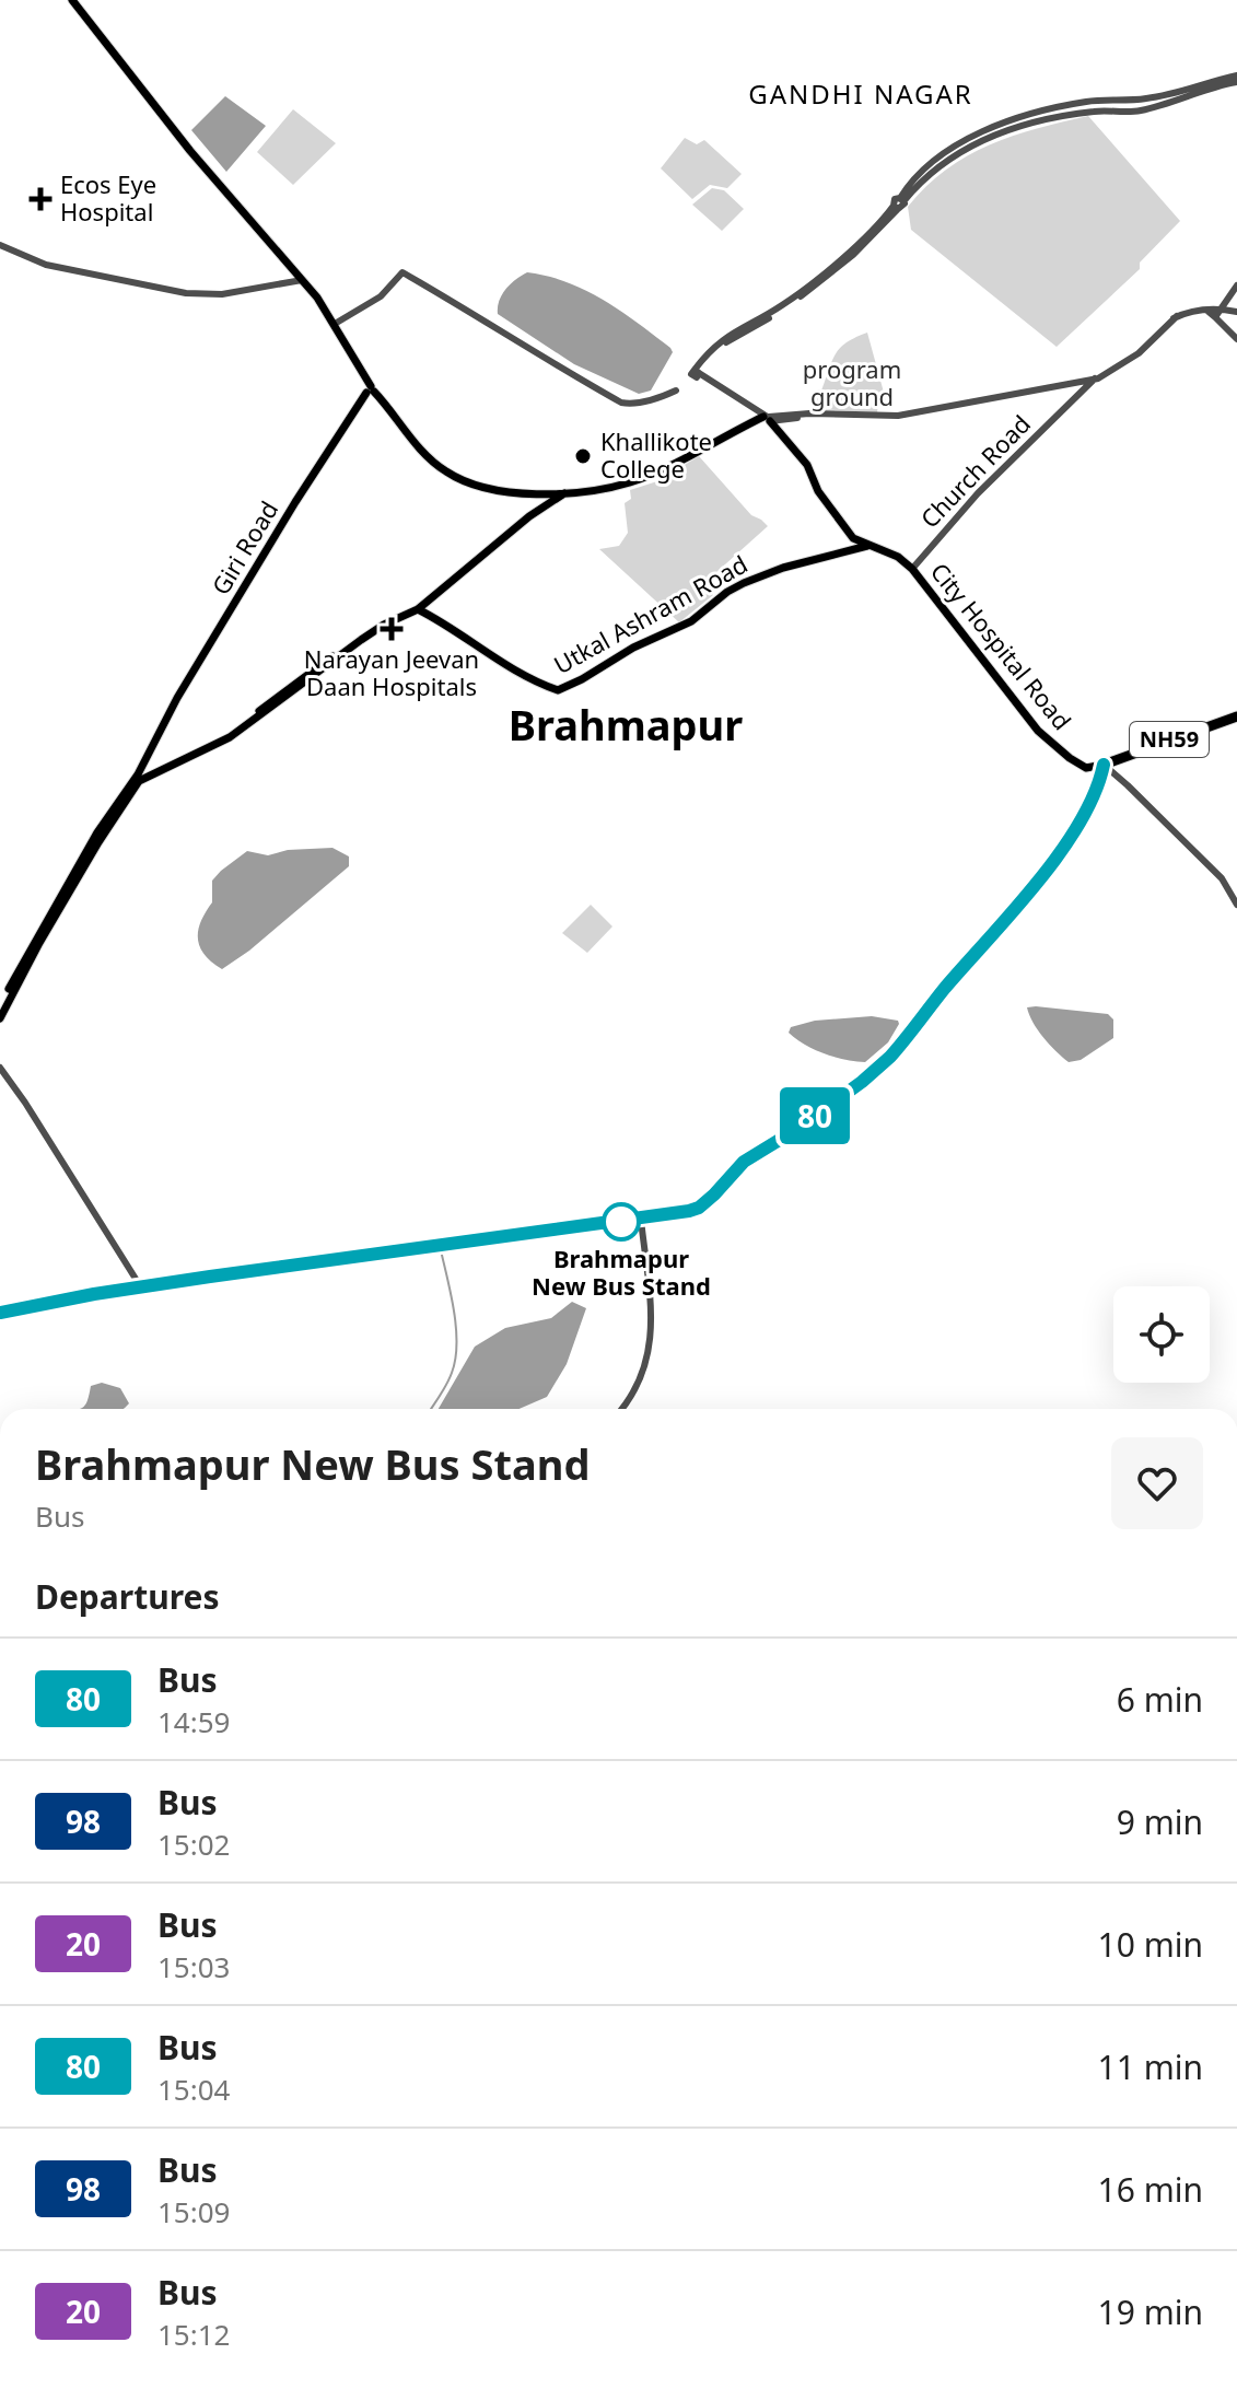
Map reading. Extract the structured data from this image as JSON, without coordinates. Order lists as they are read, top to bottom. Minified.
{"streets":{"highway":["NH59"],"main road":["Giri Road","Utkal Ashram Road","City Hospital Road"],"street":["Church Road"]},"crossings":[["Church Road","City Hospital Road"],["Utkal Ashram Road","City Hospital Road"],["City Hospital Road","NH59"]],"districts":["GANDHI NAGAR","Brahmapur"],"parks":["program ground"],"places":{"health":["Ecos Eye Hospital","Narayan Jeevan Daan Hospitals"],"other":["Khallikote College","Brahmapur New Bus Stand"]},"lines":["bus line 80"],"page":{"on_map":"80","heading":[["Brahmapur New Bus Stand","Bus"],"Departures"],"list":[{"mark":"80","name":"Bus","note":"14:59","value":"6 min"},{"mark":"98","name":"Bus","note":"15:02","value":"9 min"},{"mark":"20","name":"Bus","note":"15:03","value":"10 min"},{"mark":"80","name":"Bus","note":"15:04","value":"11 min"},{"mark":"98","name":"Bus","note":"15:09","value":"16 min"},{"mark":"20","name":"Bus","note":"15:12","value":"19 min"}]}}
